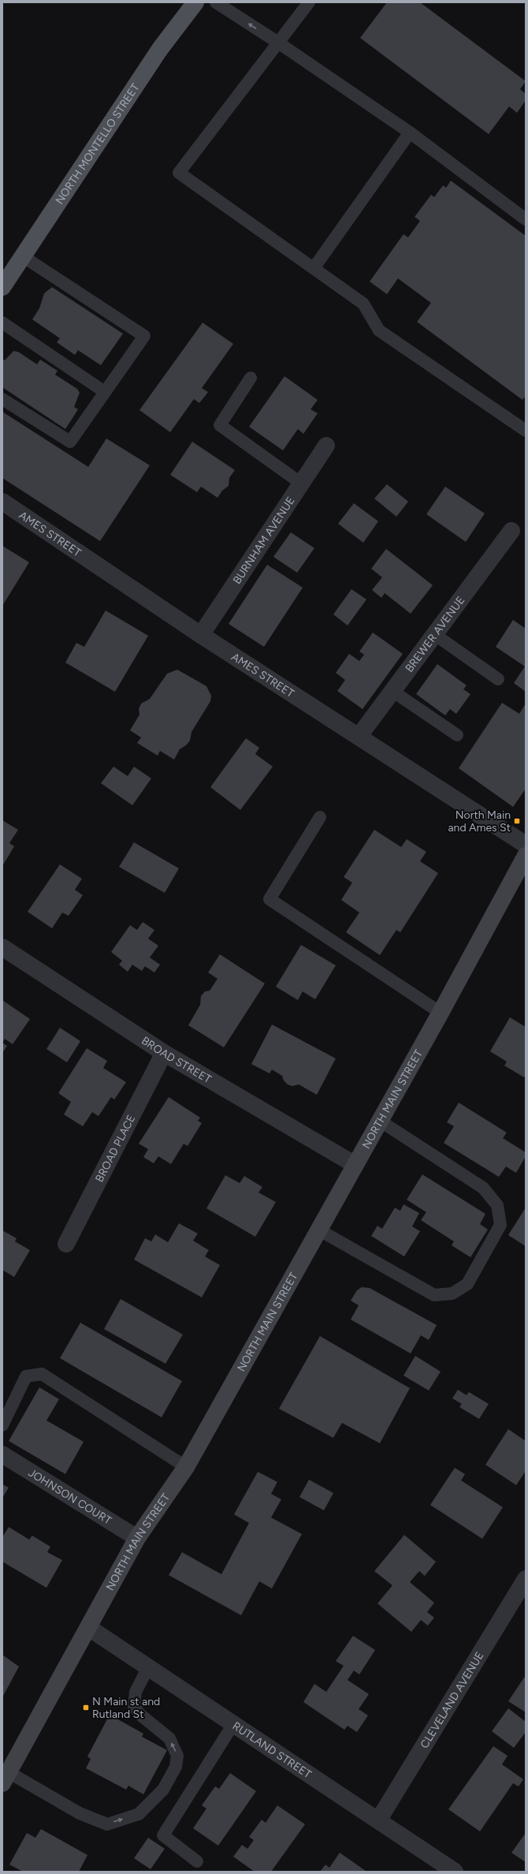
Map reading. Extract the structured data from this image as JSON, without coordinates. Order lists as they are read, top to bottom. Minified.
{"streets":{"main road":["NORTH MONTELLO STREET","NORTH MAIN STREET"],"street":["AMES STREET","BURNHAM AVENUE","BREWER AVENUE","BROAD STREET","BROAD PLACE","JOHNSON COURT","CLEVELAND AVENUE","RUTLAND STREET"]},"crossings":[["AMES STREET","BURNHAM AVENUE"],["AMES STREET","BREWER AVENUE"],["BROAD STREET","NORTH MAIN STREET"],["BROAD STREET","BROAD PLACE"],["NORTH MAIN STREET","JOHNSON COURT"],["NORTH MAIN STREET","RUTLAND STREET"],["CLEVELAND AVENUE","RUTLAND STREET"]],"places":{"transit":["North Main and Ames St","N Main st and Rutland St"]}}
